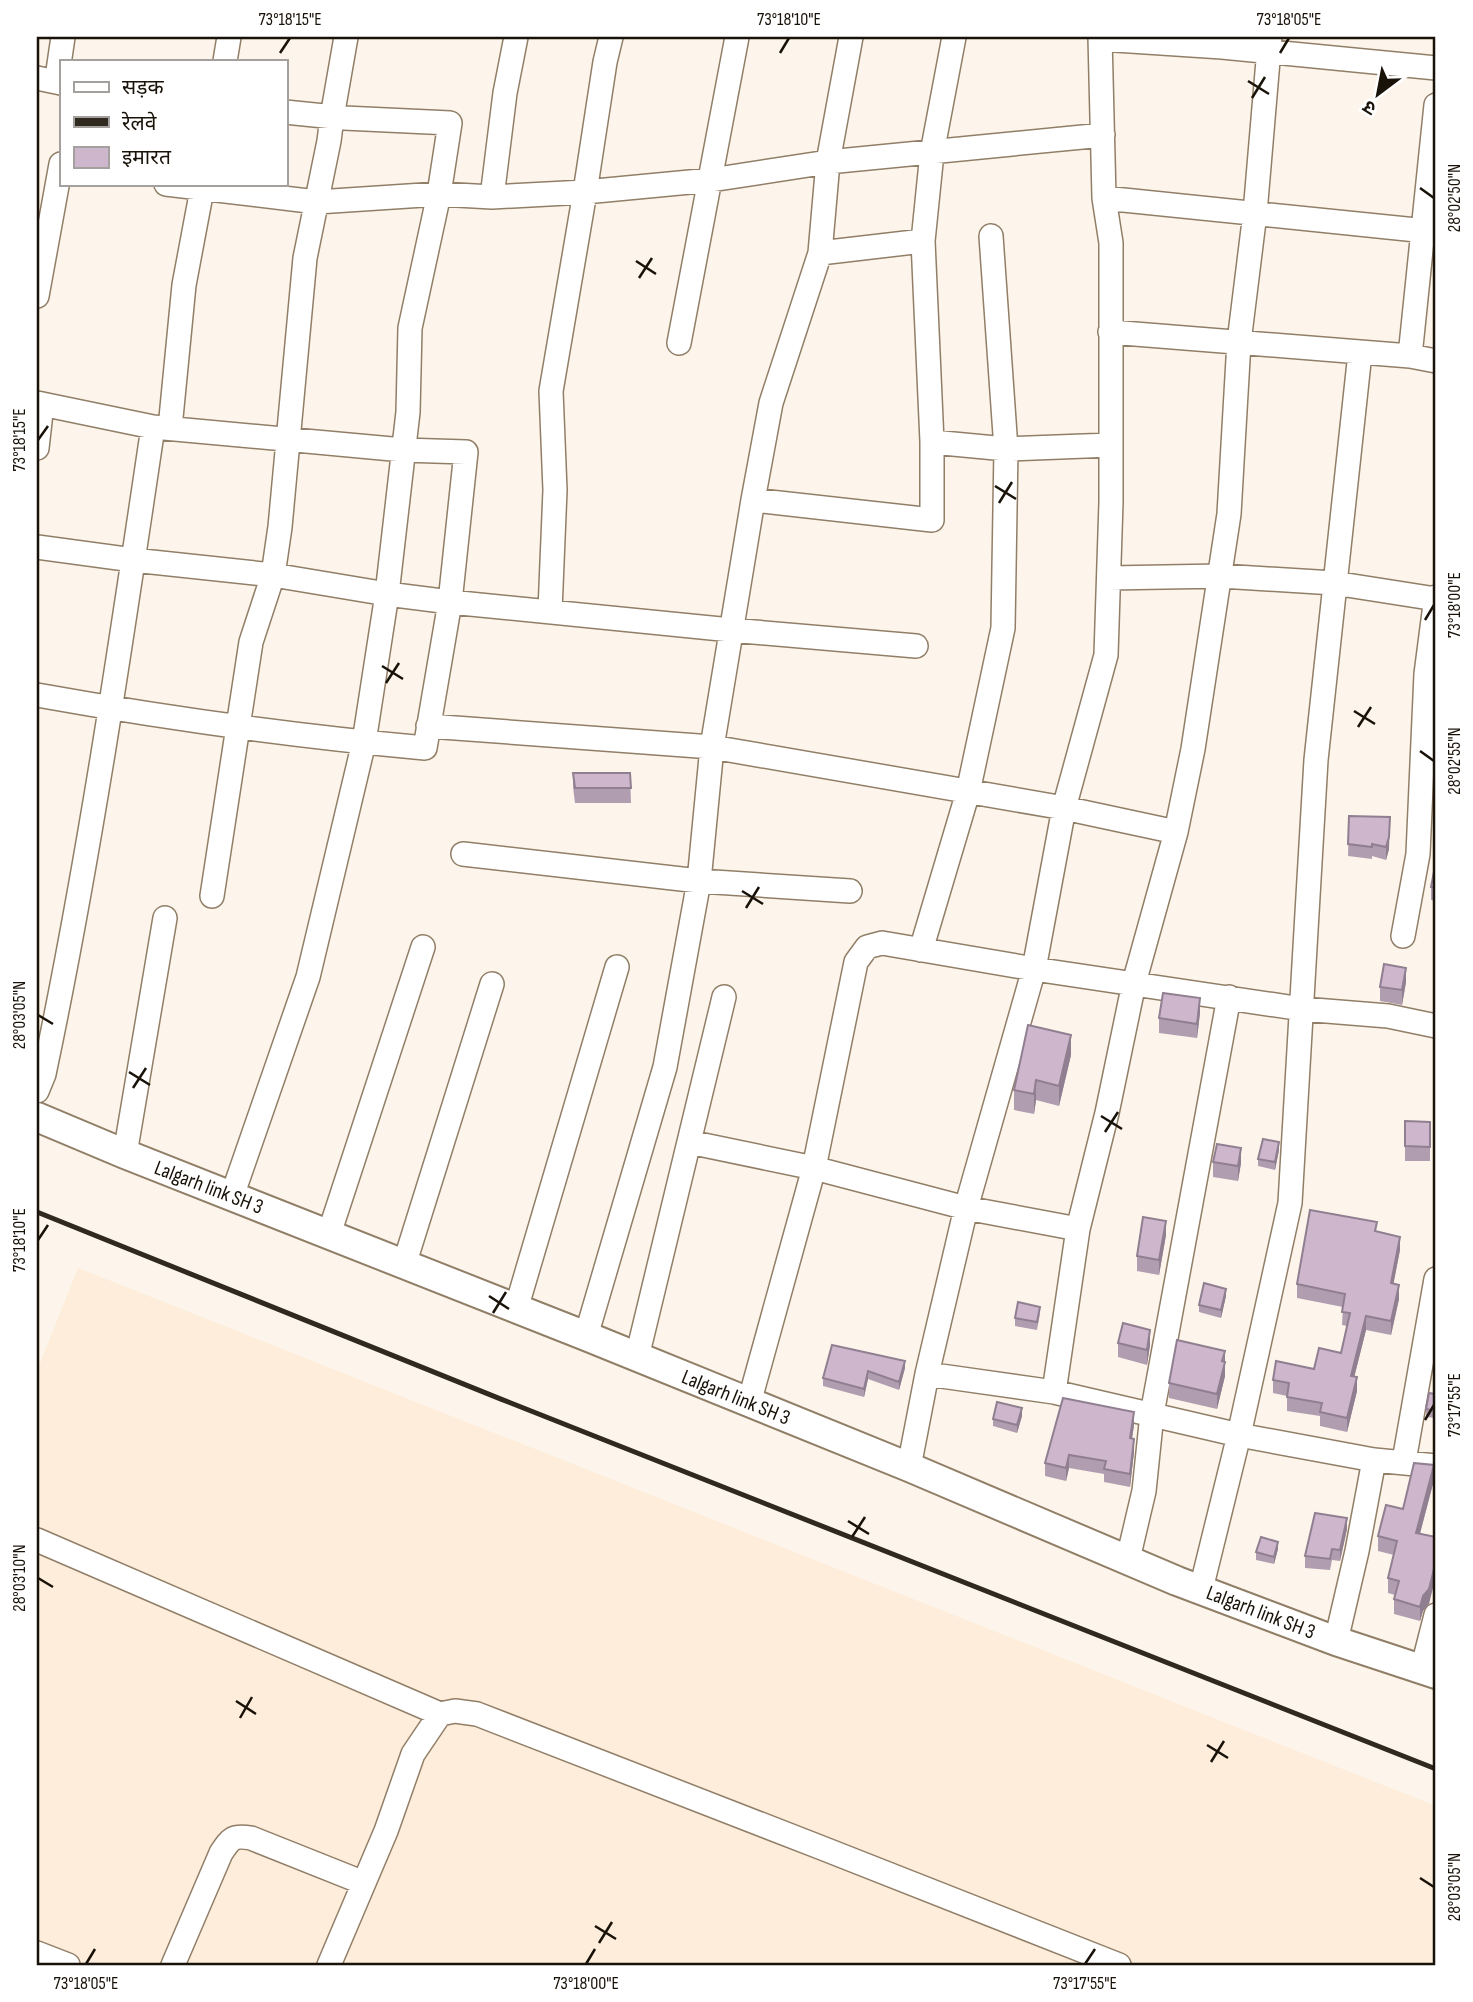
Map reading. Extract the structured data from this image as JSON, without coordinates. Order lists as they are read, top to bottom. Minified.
{"streets":{"street":["Lalgarh link SH 3"]},"legend":["सड़क","रेलवे","इमारत"],"north":"bottom left","coordinates":["73°18'15\"E","73°18'10\"E","73°18'05\"E","28°02'50\"N","73°18'00\"E","28°02'55\"N","28°03'05\"N","73°17'55\"E","28°03'10\"N"]}
